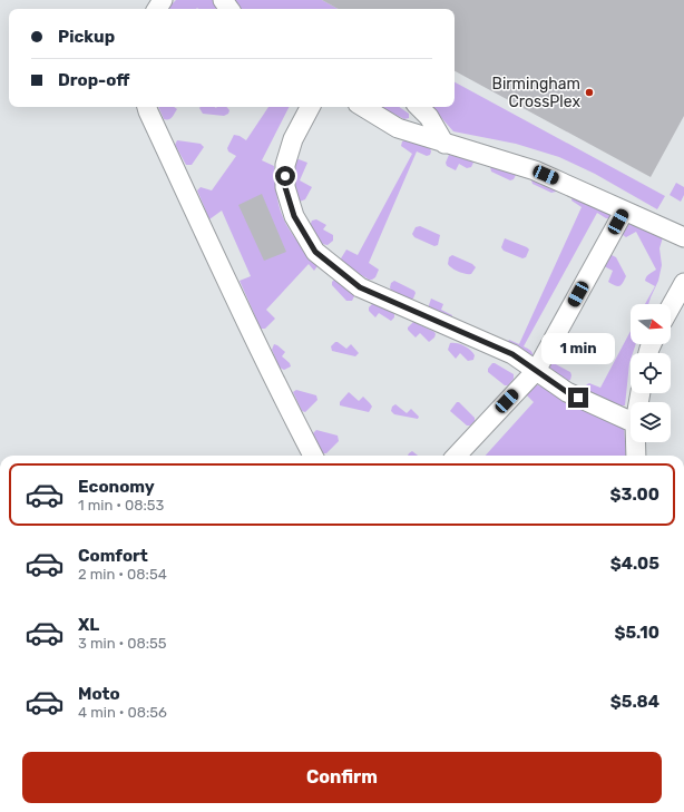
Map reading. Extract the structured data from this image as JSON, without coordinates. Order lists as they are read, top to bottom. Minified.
{"places":["Birmingham CrossPlex"],"north":"right","page":{"banner":["Pickup","Drop-off"],"bubble":"1 min","list":[{"name":"Economy","note":"1 min · 08:53","value":"$3.00"},{"name":"Comfort","note":"2 min · 08:54","value":"$4.05"},{"name":"XL","note":"3 min · 08:55","value":"$5.10"},{"name":"Moto","note":"4 min · 08:56","value":"$5.84"}],"buttons":"Confirm"}}
